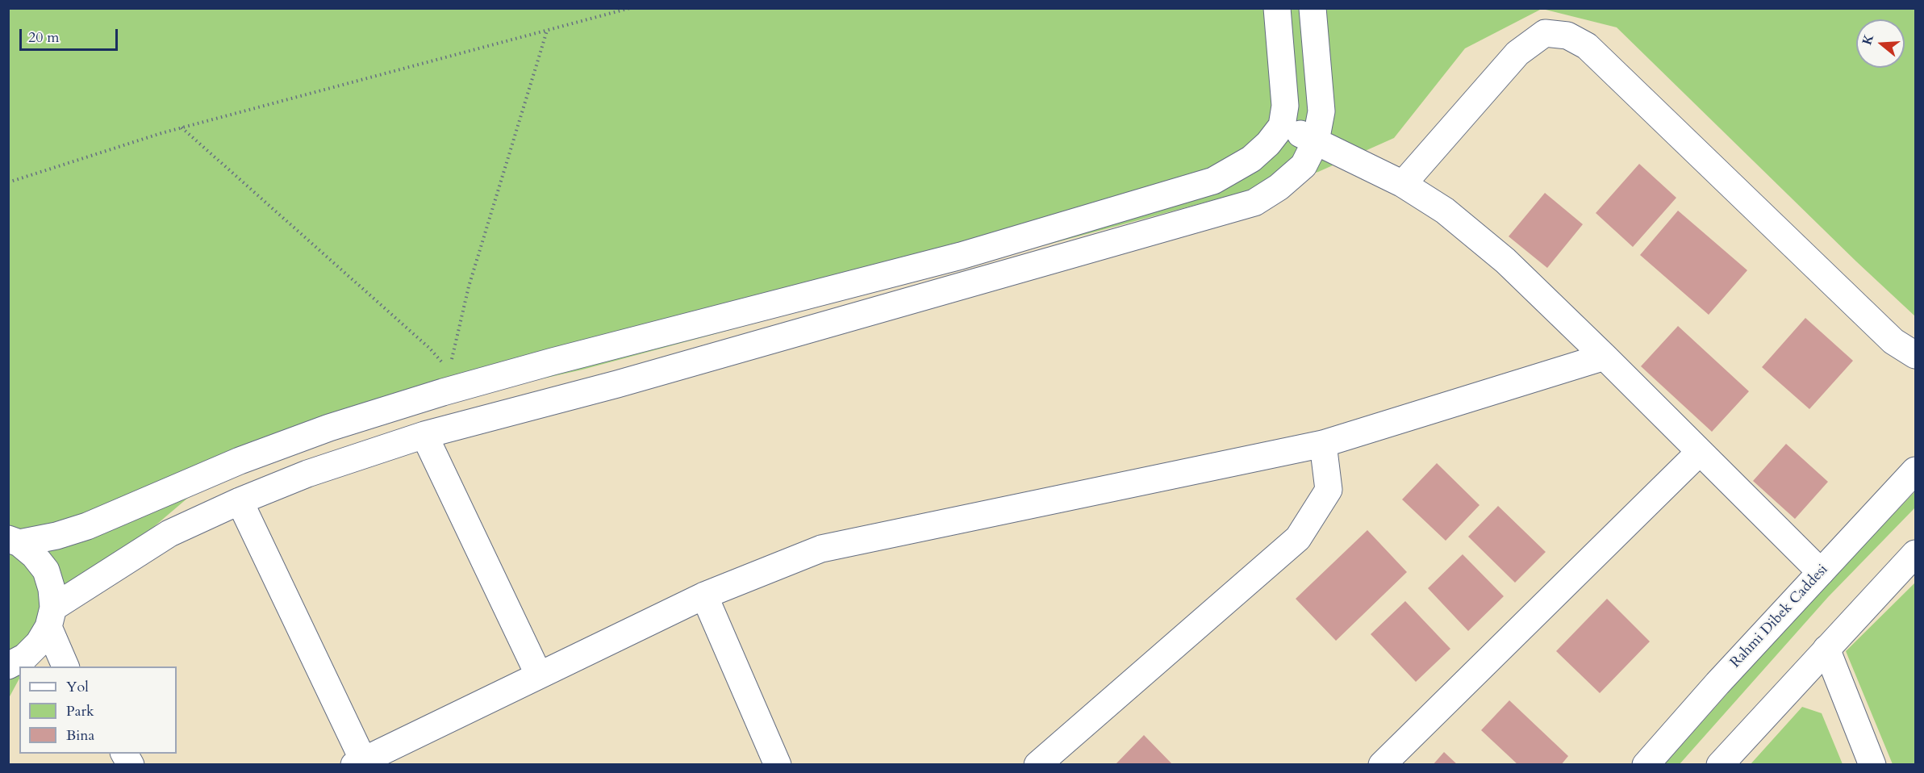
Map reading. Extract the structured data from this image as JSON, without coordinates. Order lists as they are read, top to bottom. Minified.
{"streets":{"street":["Rahmi Dibek Caddesi"]},"legend":["Yol","Park","Bina"],"scale_bar":"20 m","north":"left"}
